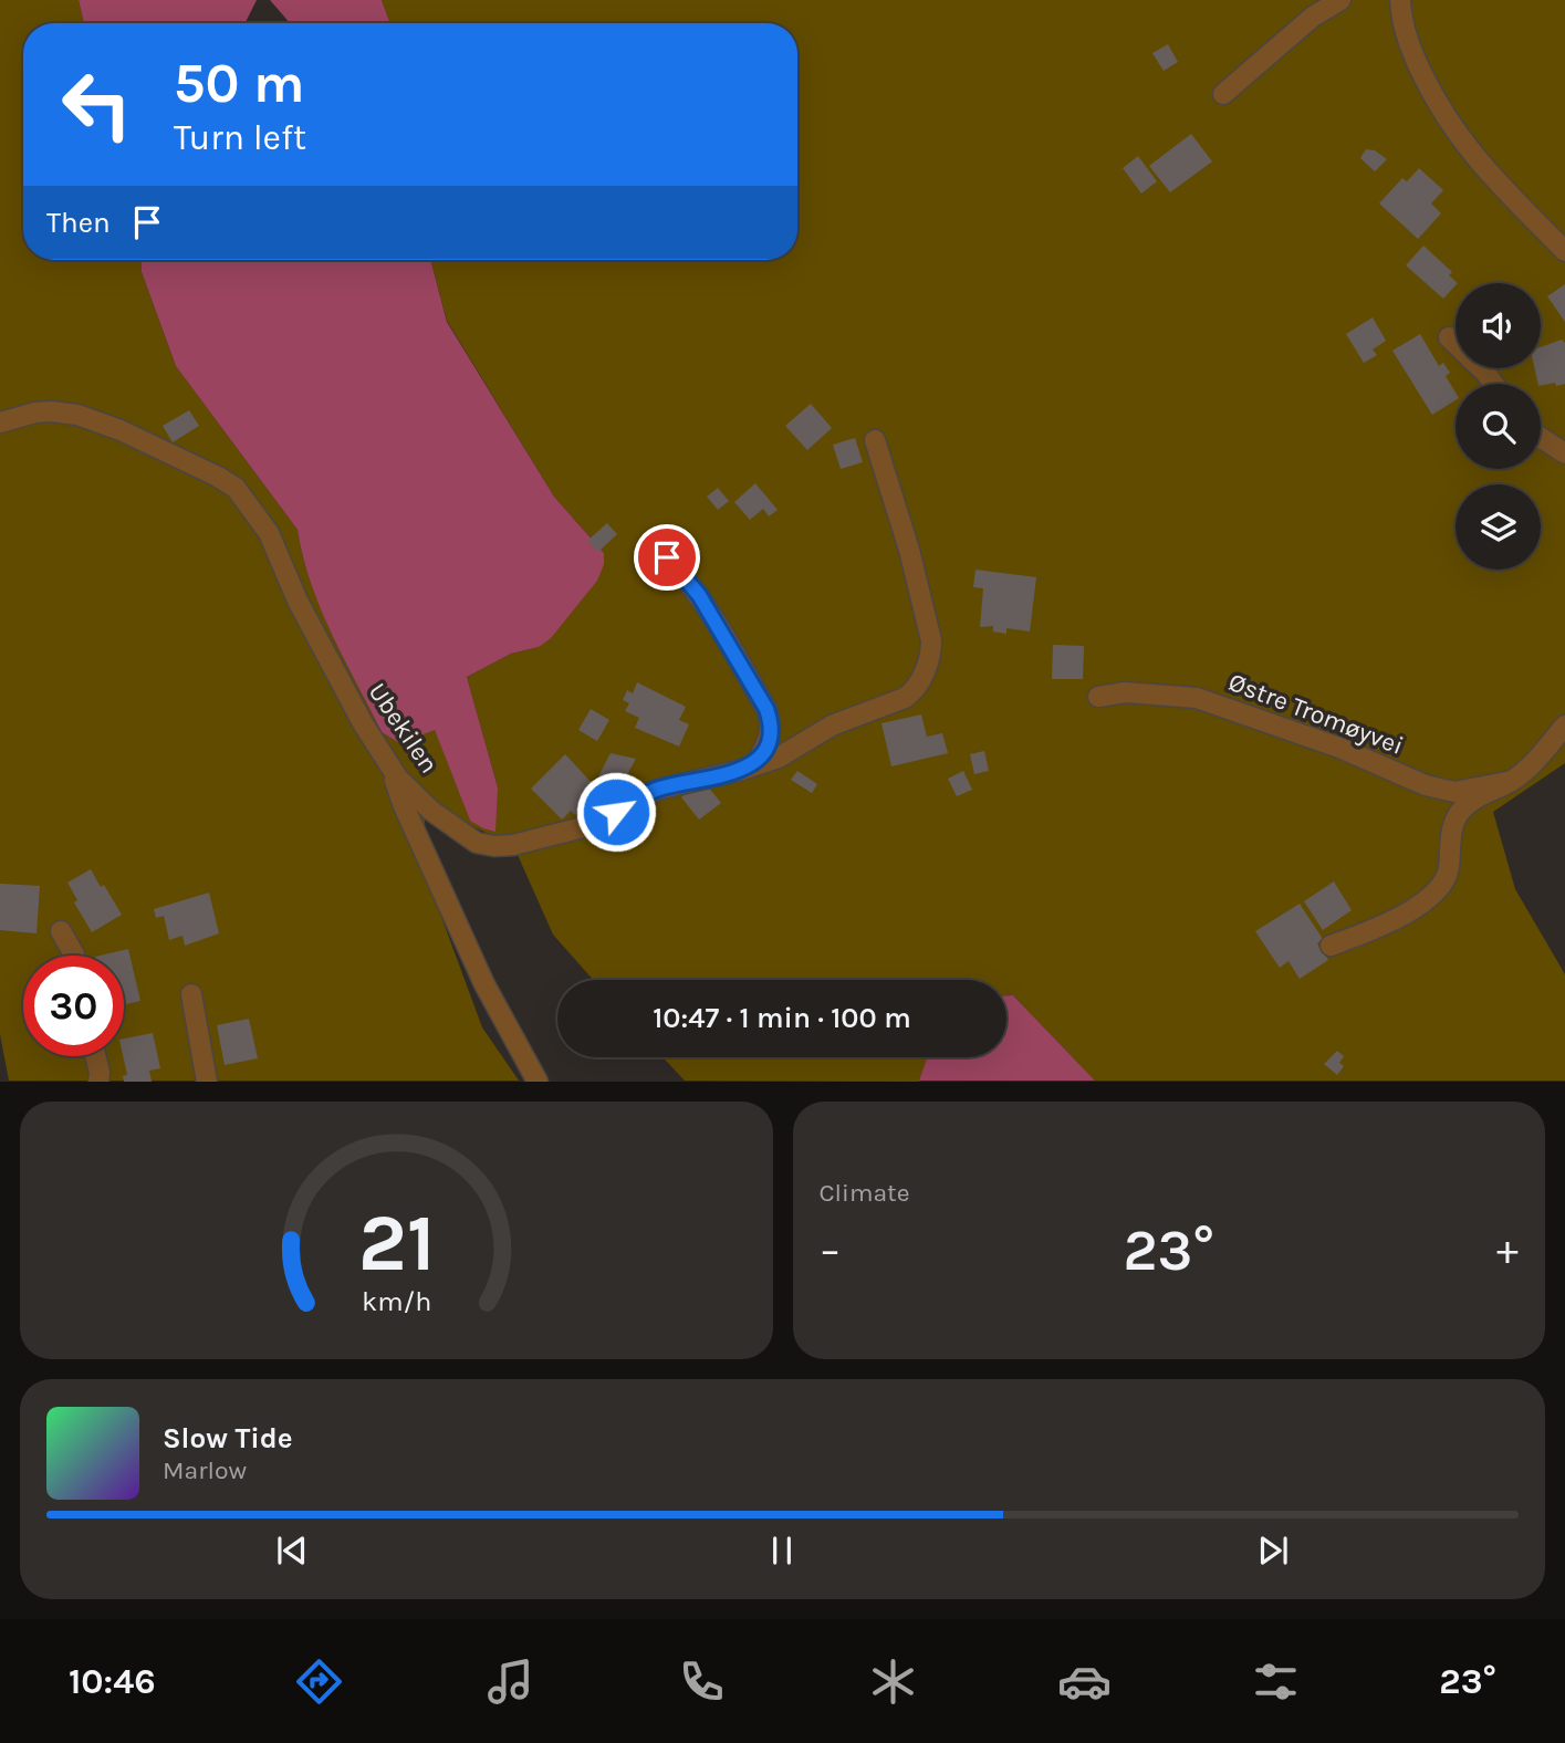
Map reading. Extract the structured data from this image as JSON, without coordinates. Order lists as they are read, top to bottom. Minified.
{"streets":{"street":["Østre Tromøyvei","Ubekilen"]},"page":{"turn":["50 m","Turn left"],"then":"Then","limit":"30","trip":"10:47 · 1 min · 100 m","tile":"Climate","heat":["−","23°","+"],"song":["Slow Tide","Marlow"],"tabs":["10:46","23°"],"gauge":["21","km/h"]}}
